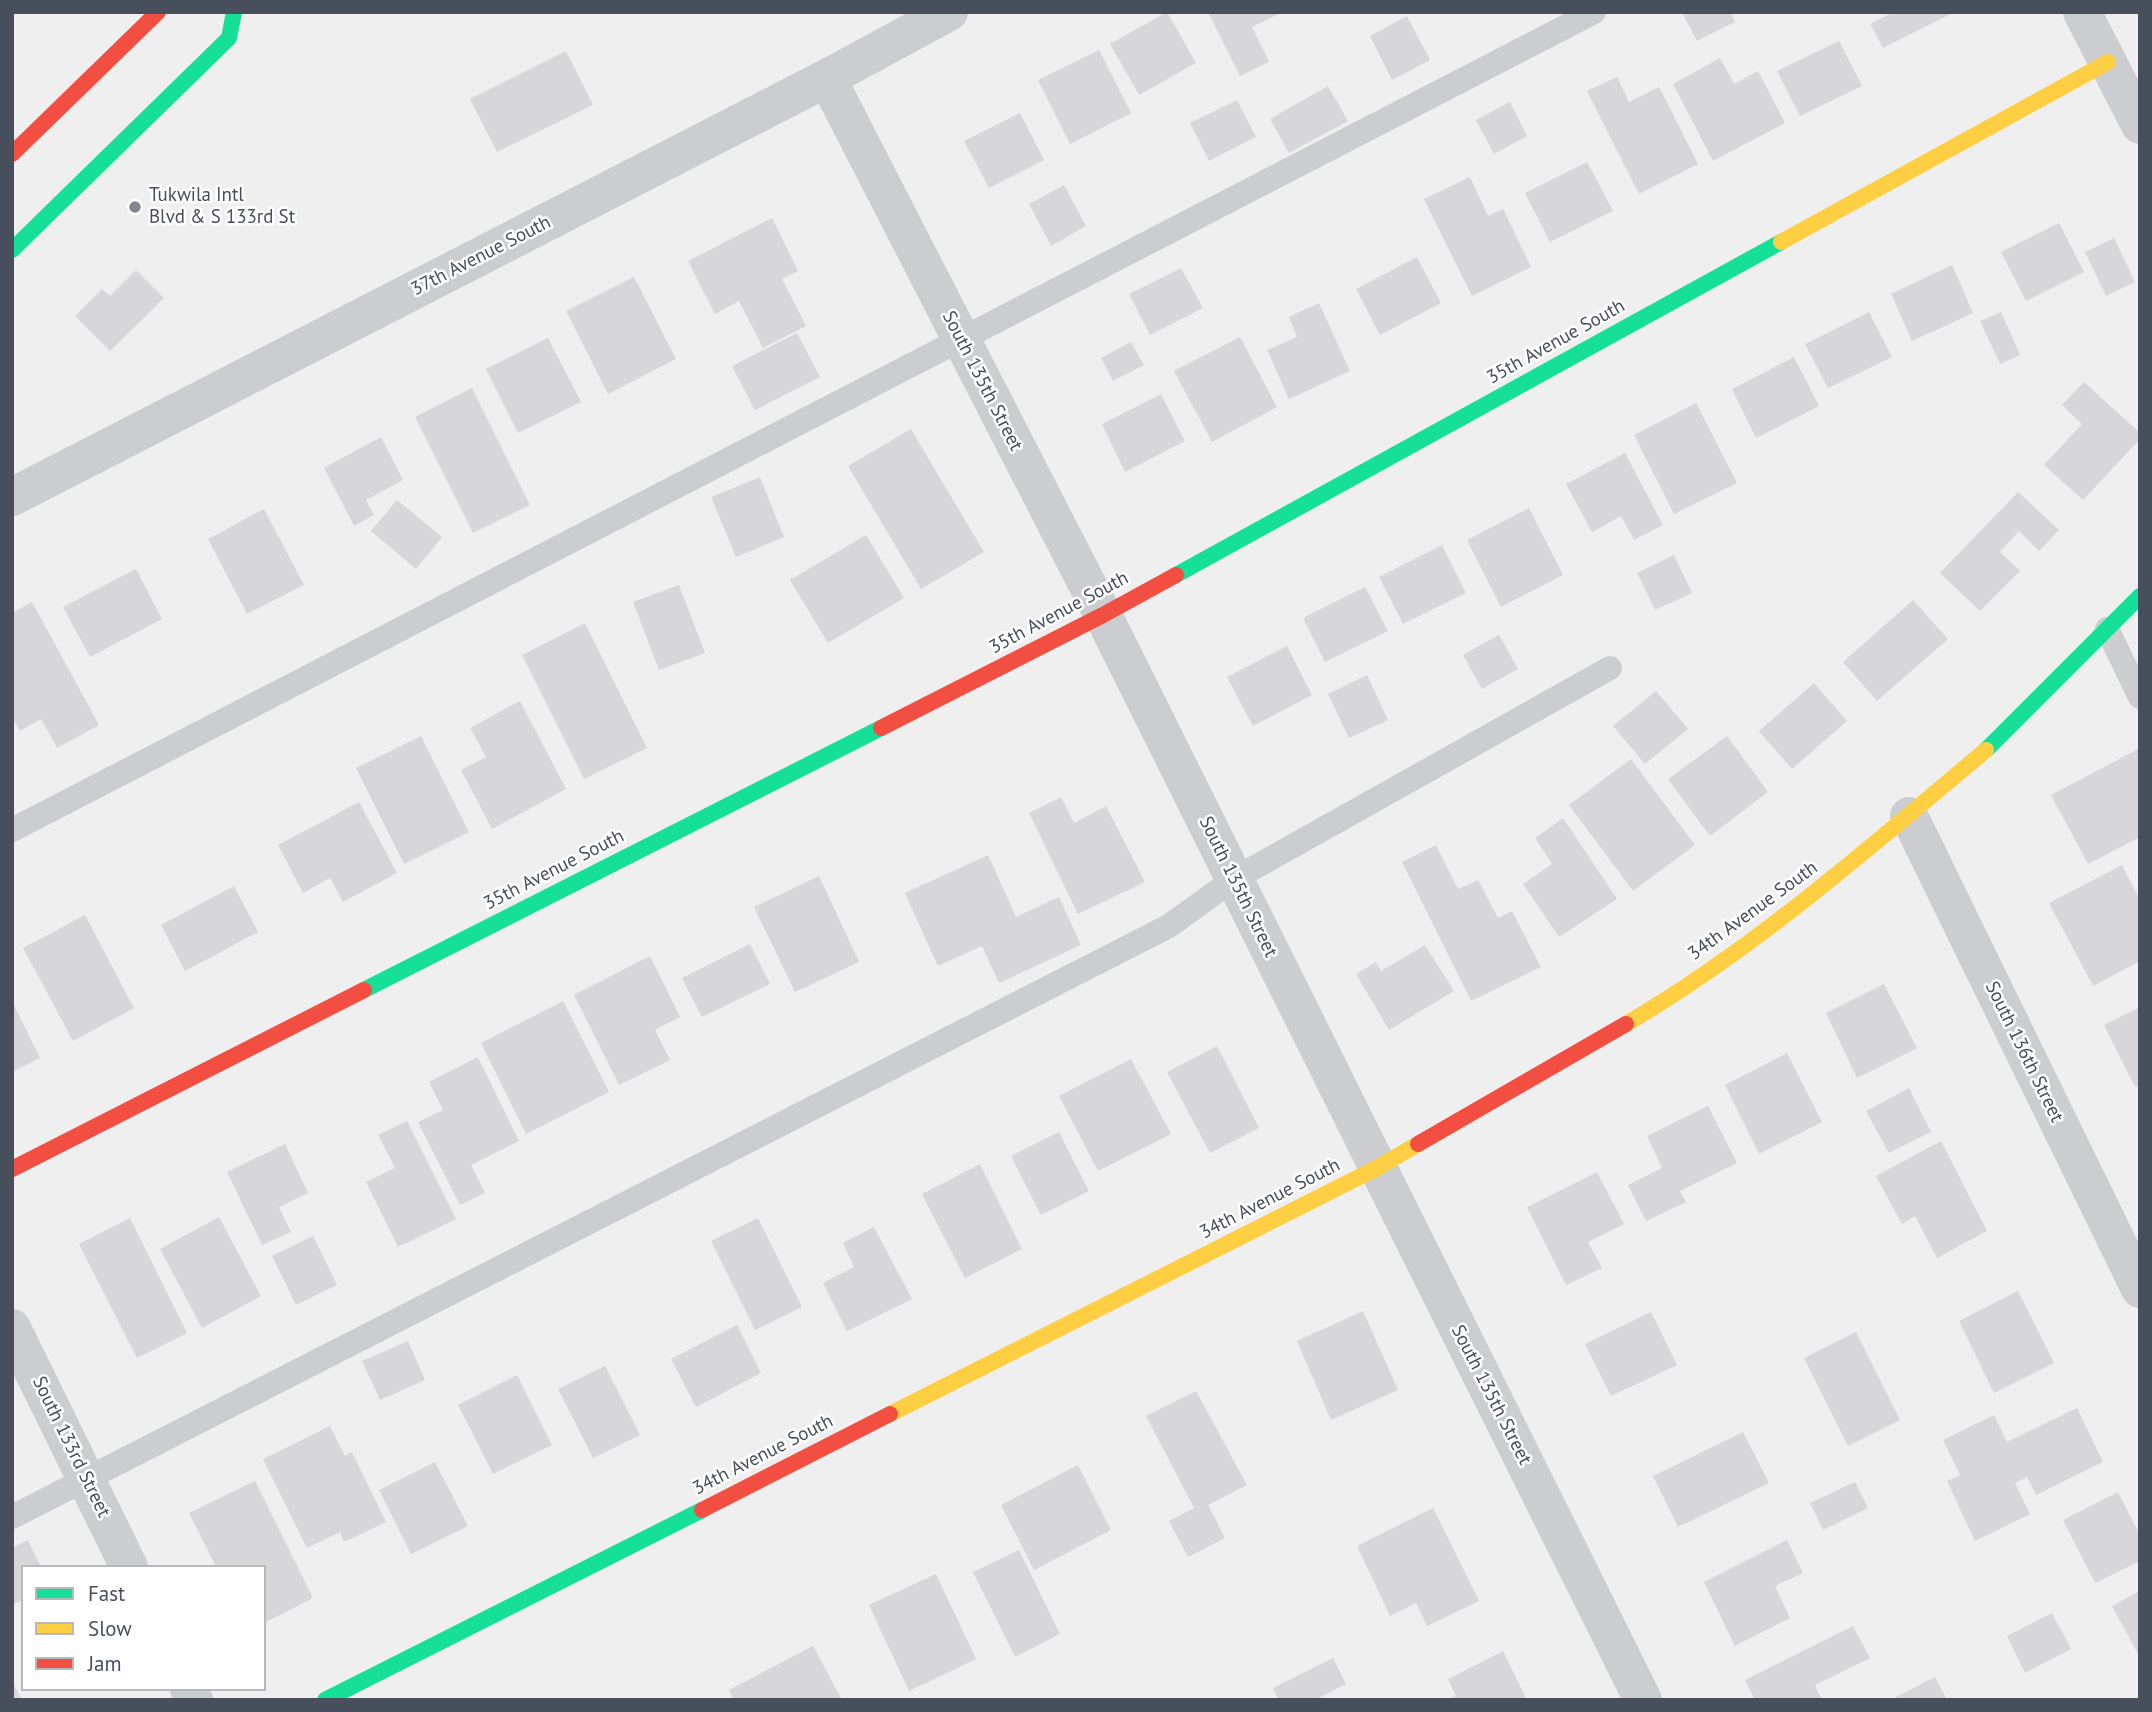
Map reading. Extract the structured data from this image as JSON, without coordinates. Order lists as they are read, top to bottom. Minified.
{"streets":{"street":["37th Avenue South","35th Avenue South","South 135th Street","34th Avenue South","South 136th Street","South 133rd Street"]},"crossings":[["37th Avenue South","South 135th Street"],["35th Avenue South","South 135th Street"],["South 135th Street","34th Avenue South"],["34th Avenue South","South 136th Street"]],"places":["Tukwila Intl Blvd & S 133rd St"],"legend":["Fast","Slow","Jam"]}
